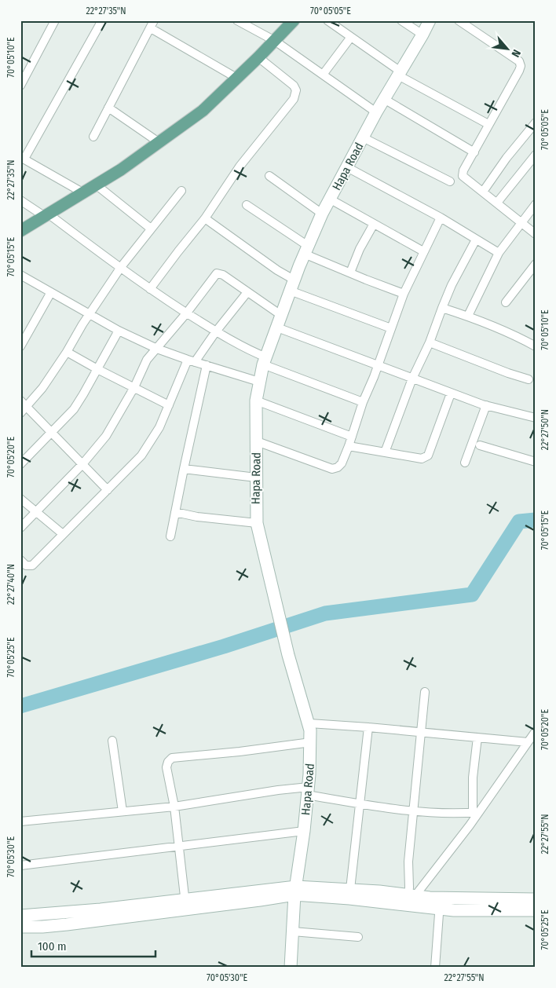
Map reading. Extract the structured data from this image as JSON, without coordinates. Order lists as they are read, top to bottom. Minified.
{"streets":{"street":["Hapa Road"]},"scale_bar":"100 m","north":"bottom right","coordinates":["22°27'35\"N","70°05'05\"E","70°05'10\"E","70°05'15\"E","22°27'50\"N","70°05'20\"E","22°27'40\"N","70°05'25\"E","22°27'55\"N","70°05'30\"E"]}
